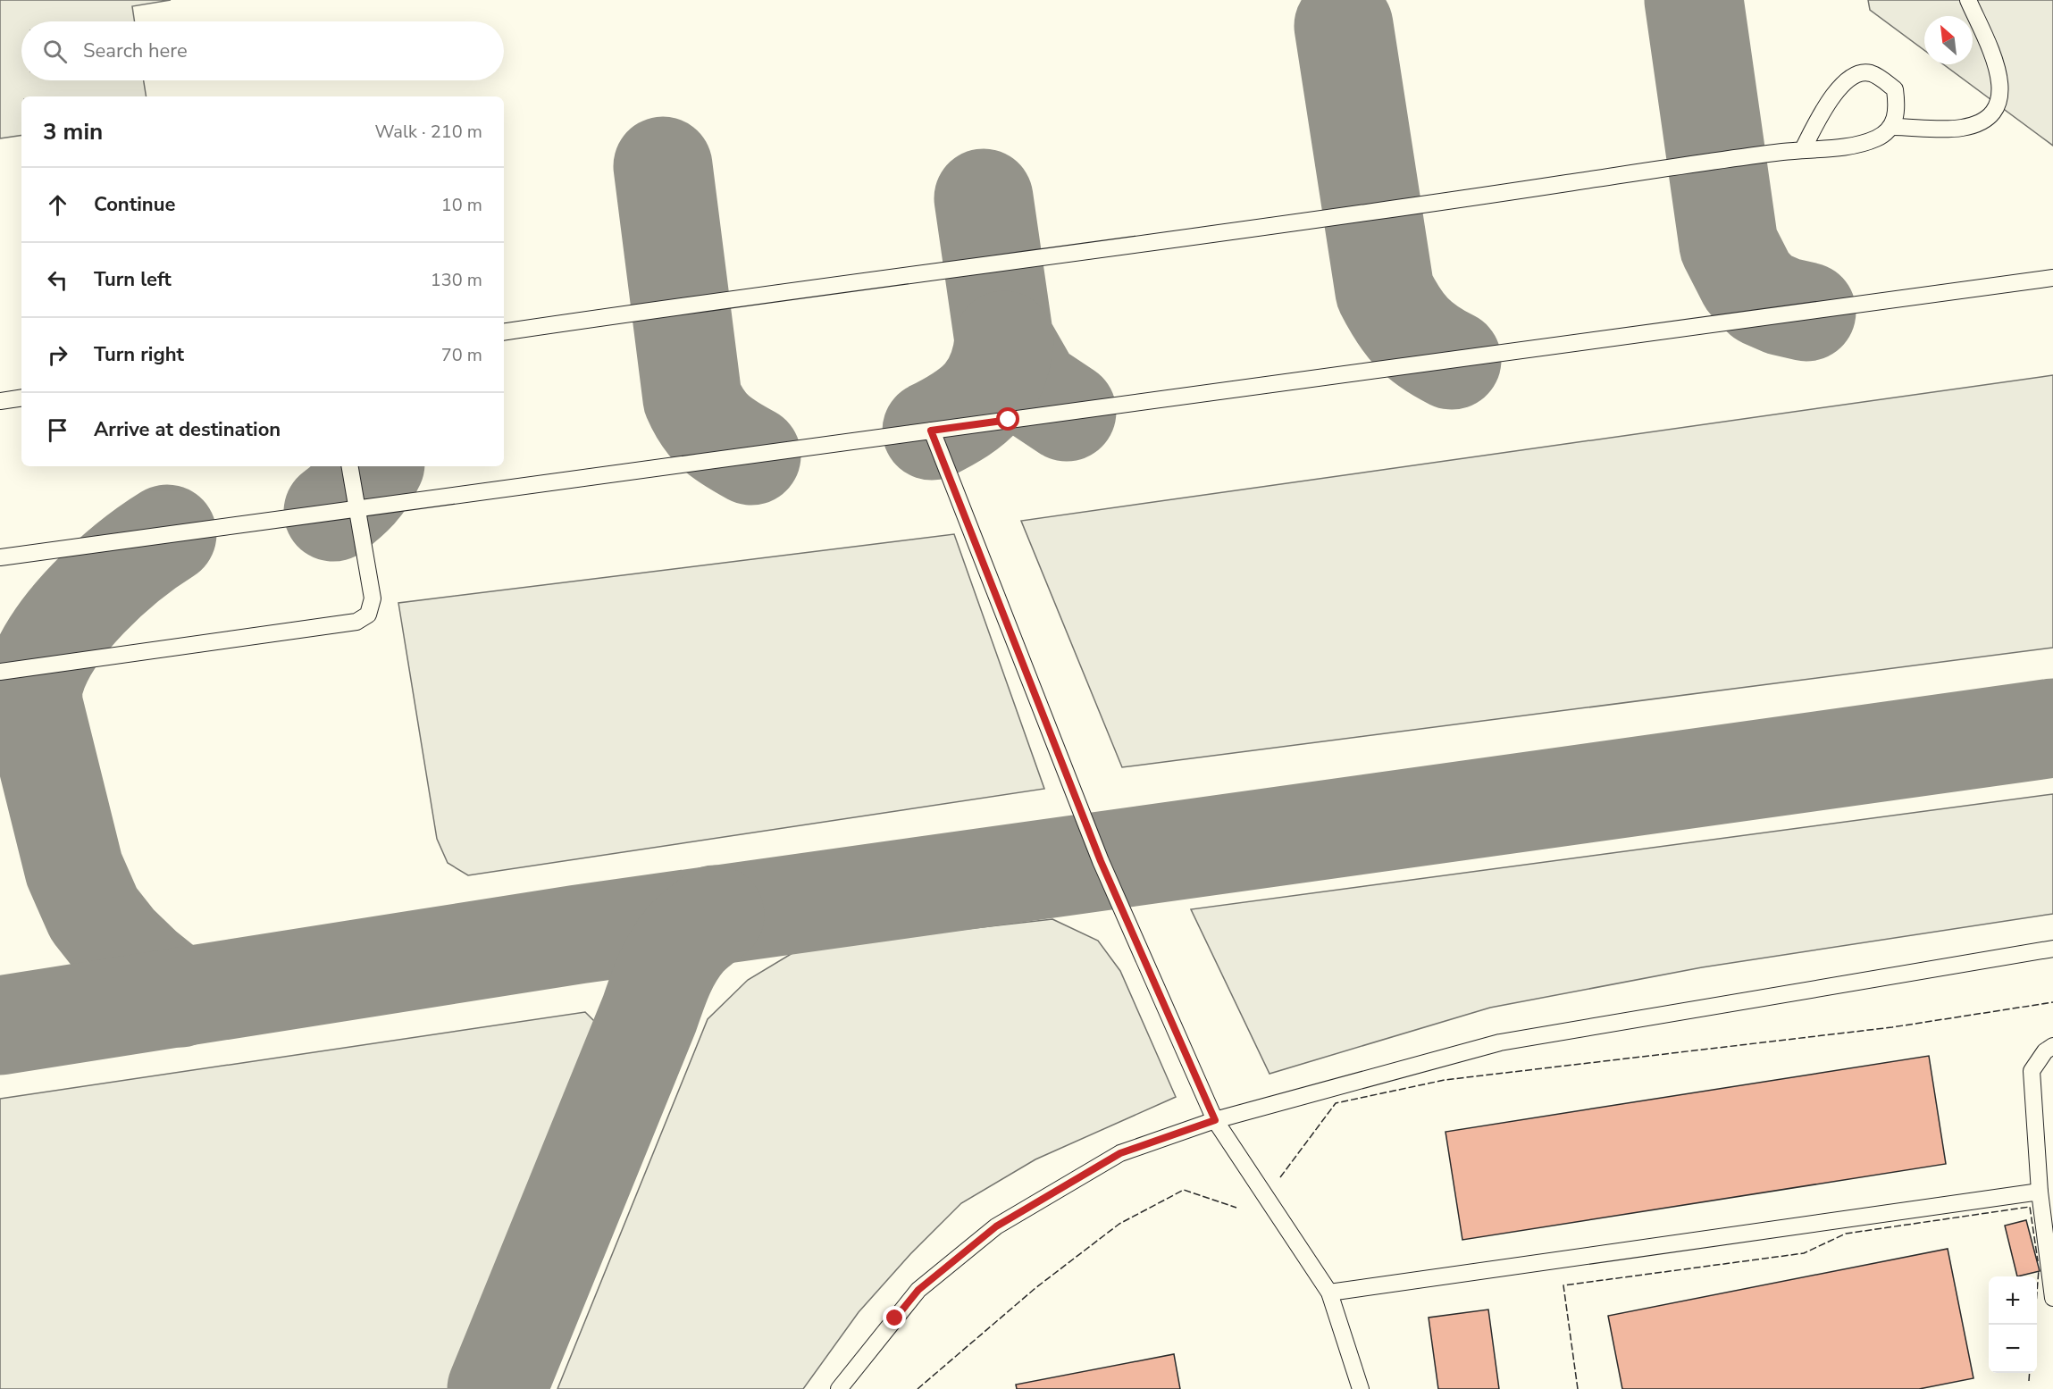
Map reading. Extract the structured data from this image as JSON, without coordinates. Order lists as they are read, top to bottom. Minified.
{"north":"top left","page":{"search":"Search here","heading":["3 min","Walk · 210 m"],"list":[["Continue","10 m"],["Turn left","130 m"],["Turn right","70 m"],"Arrive at destination"],"map_buttons":["+","−"]}}
